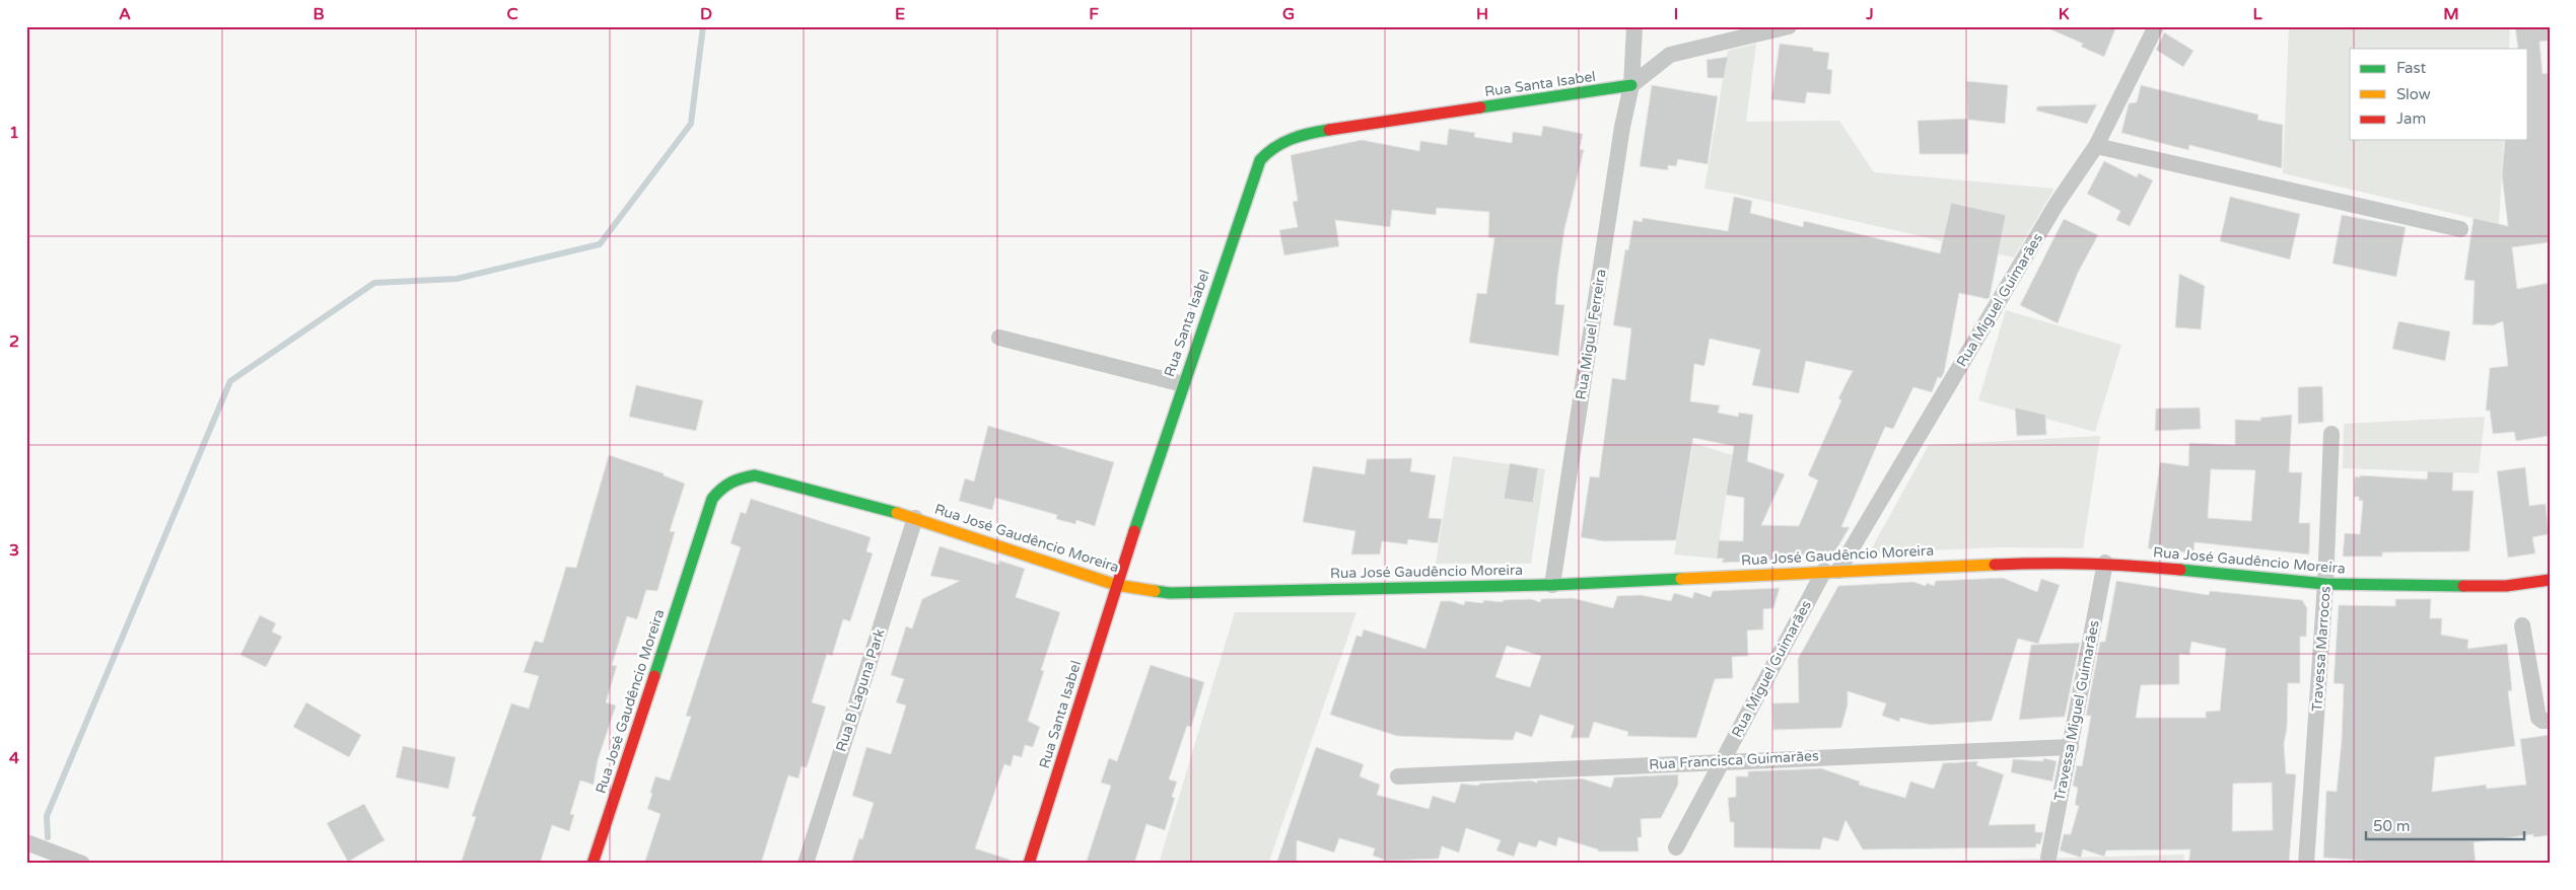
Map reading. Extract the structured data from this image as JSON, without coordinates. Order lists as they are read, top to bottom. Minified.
{"streets":{"street":["Rua Santa Isabel","Rua Miguel Guimarães","Rua Miguel Ferreira","Rua José Gaudêncio Moreira","Travessa Marrocos","Rua B Laguna Park","Travessa Miguel Guimarães","Rua Francisca Guimarães"]},"crossings":[["Rua Santa Isabel","Rua Miguel Ferreira"],["Rua Santa Isabel","Rua José Gaudêncio Moreira"],["Rua Miguel Guimarães","Rua José Gaudêncio Moreira"],["Rua Miguel Guimarães","Rua Francisca Guimarães"],["Rua Miguel Ferreira","Rua José Gaudêncio Moreira"],["Rua José Gaudêncio Moreira","Travessa Marrocos"],["Rua José Gaudêncio Moreira","Rua B Laguna Park"],["Rua José Gaudêncio Moreira","Travessa Miguel Guimarães"],["Travessa Miguel Guimarães","Rua Francisca Guimarães"]],"legend":["Fast","Slow","Jam"],"scale_bar":"50 m","grid":{"columns":["A","B","C","D","E","F","G","H","I","J","K","L","M"],"rows":["1","2","3","4"]}}
